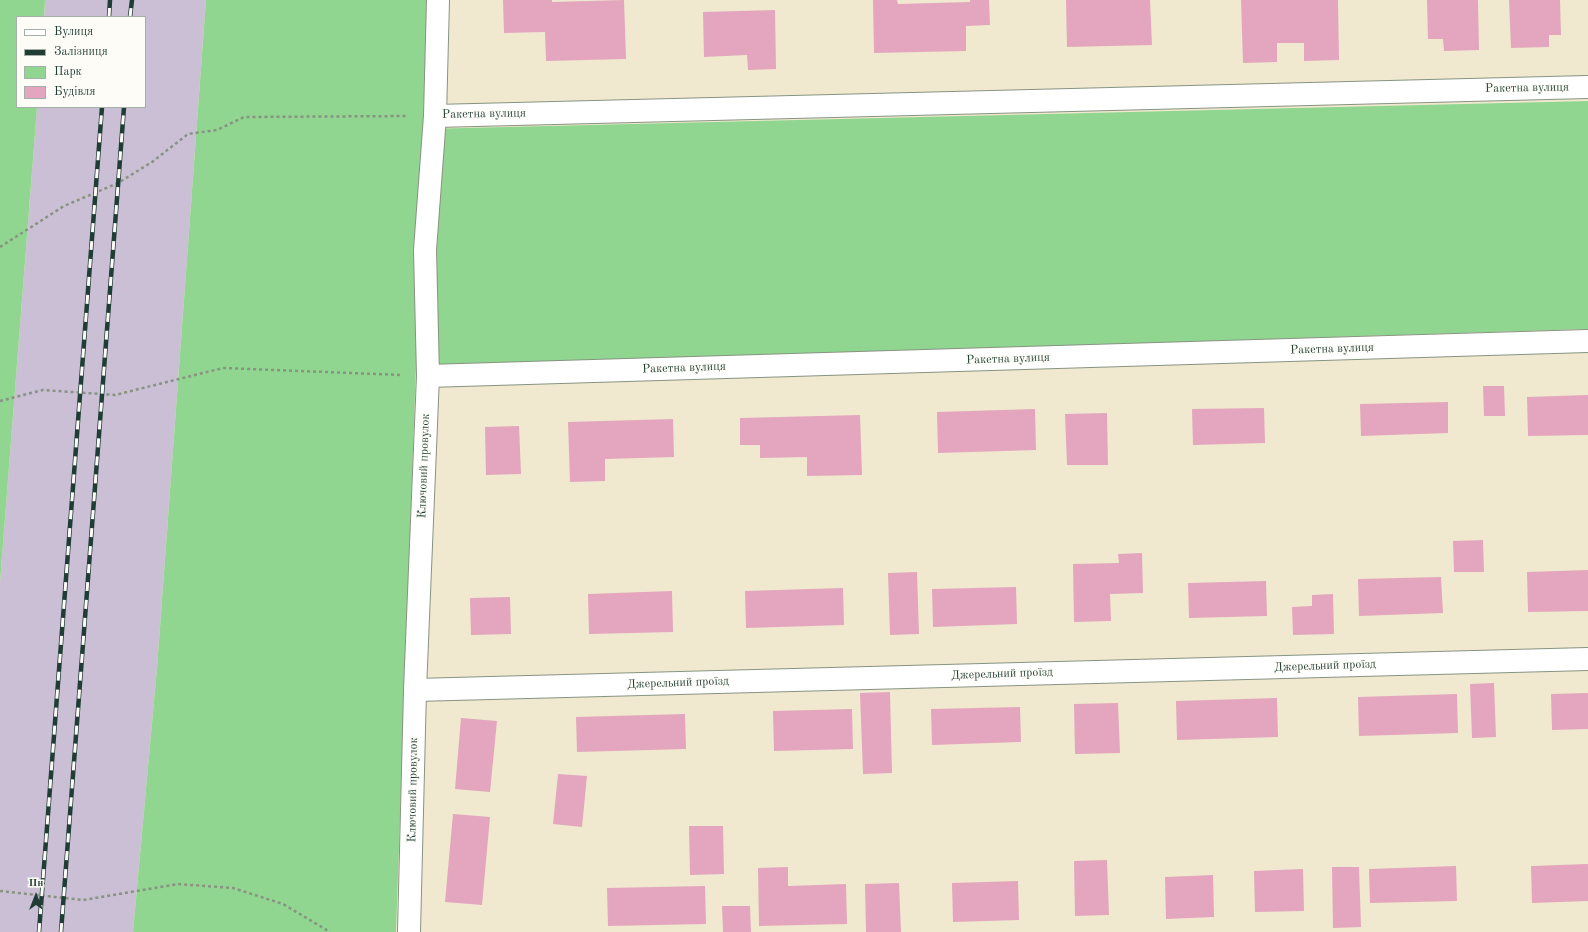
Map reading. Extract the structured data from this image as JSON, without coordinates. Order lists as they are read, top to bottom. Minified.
{"streets":{"street":["Ракетна вулиця","Ключовий провулок","Джерельний проїзд"]},"crossings":[["Ракетна вулиця","Ключовий провулок"],["Ключовий провулок","Джерельний проїзд"]],"legend":["Вулиця","Залізниця","Парк","Будівля"],"north":"top"}
